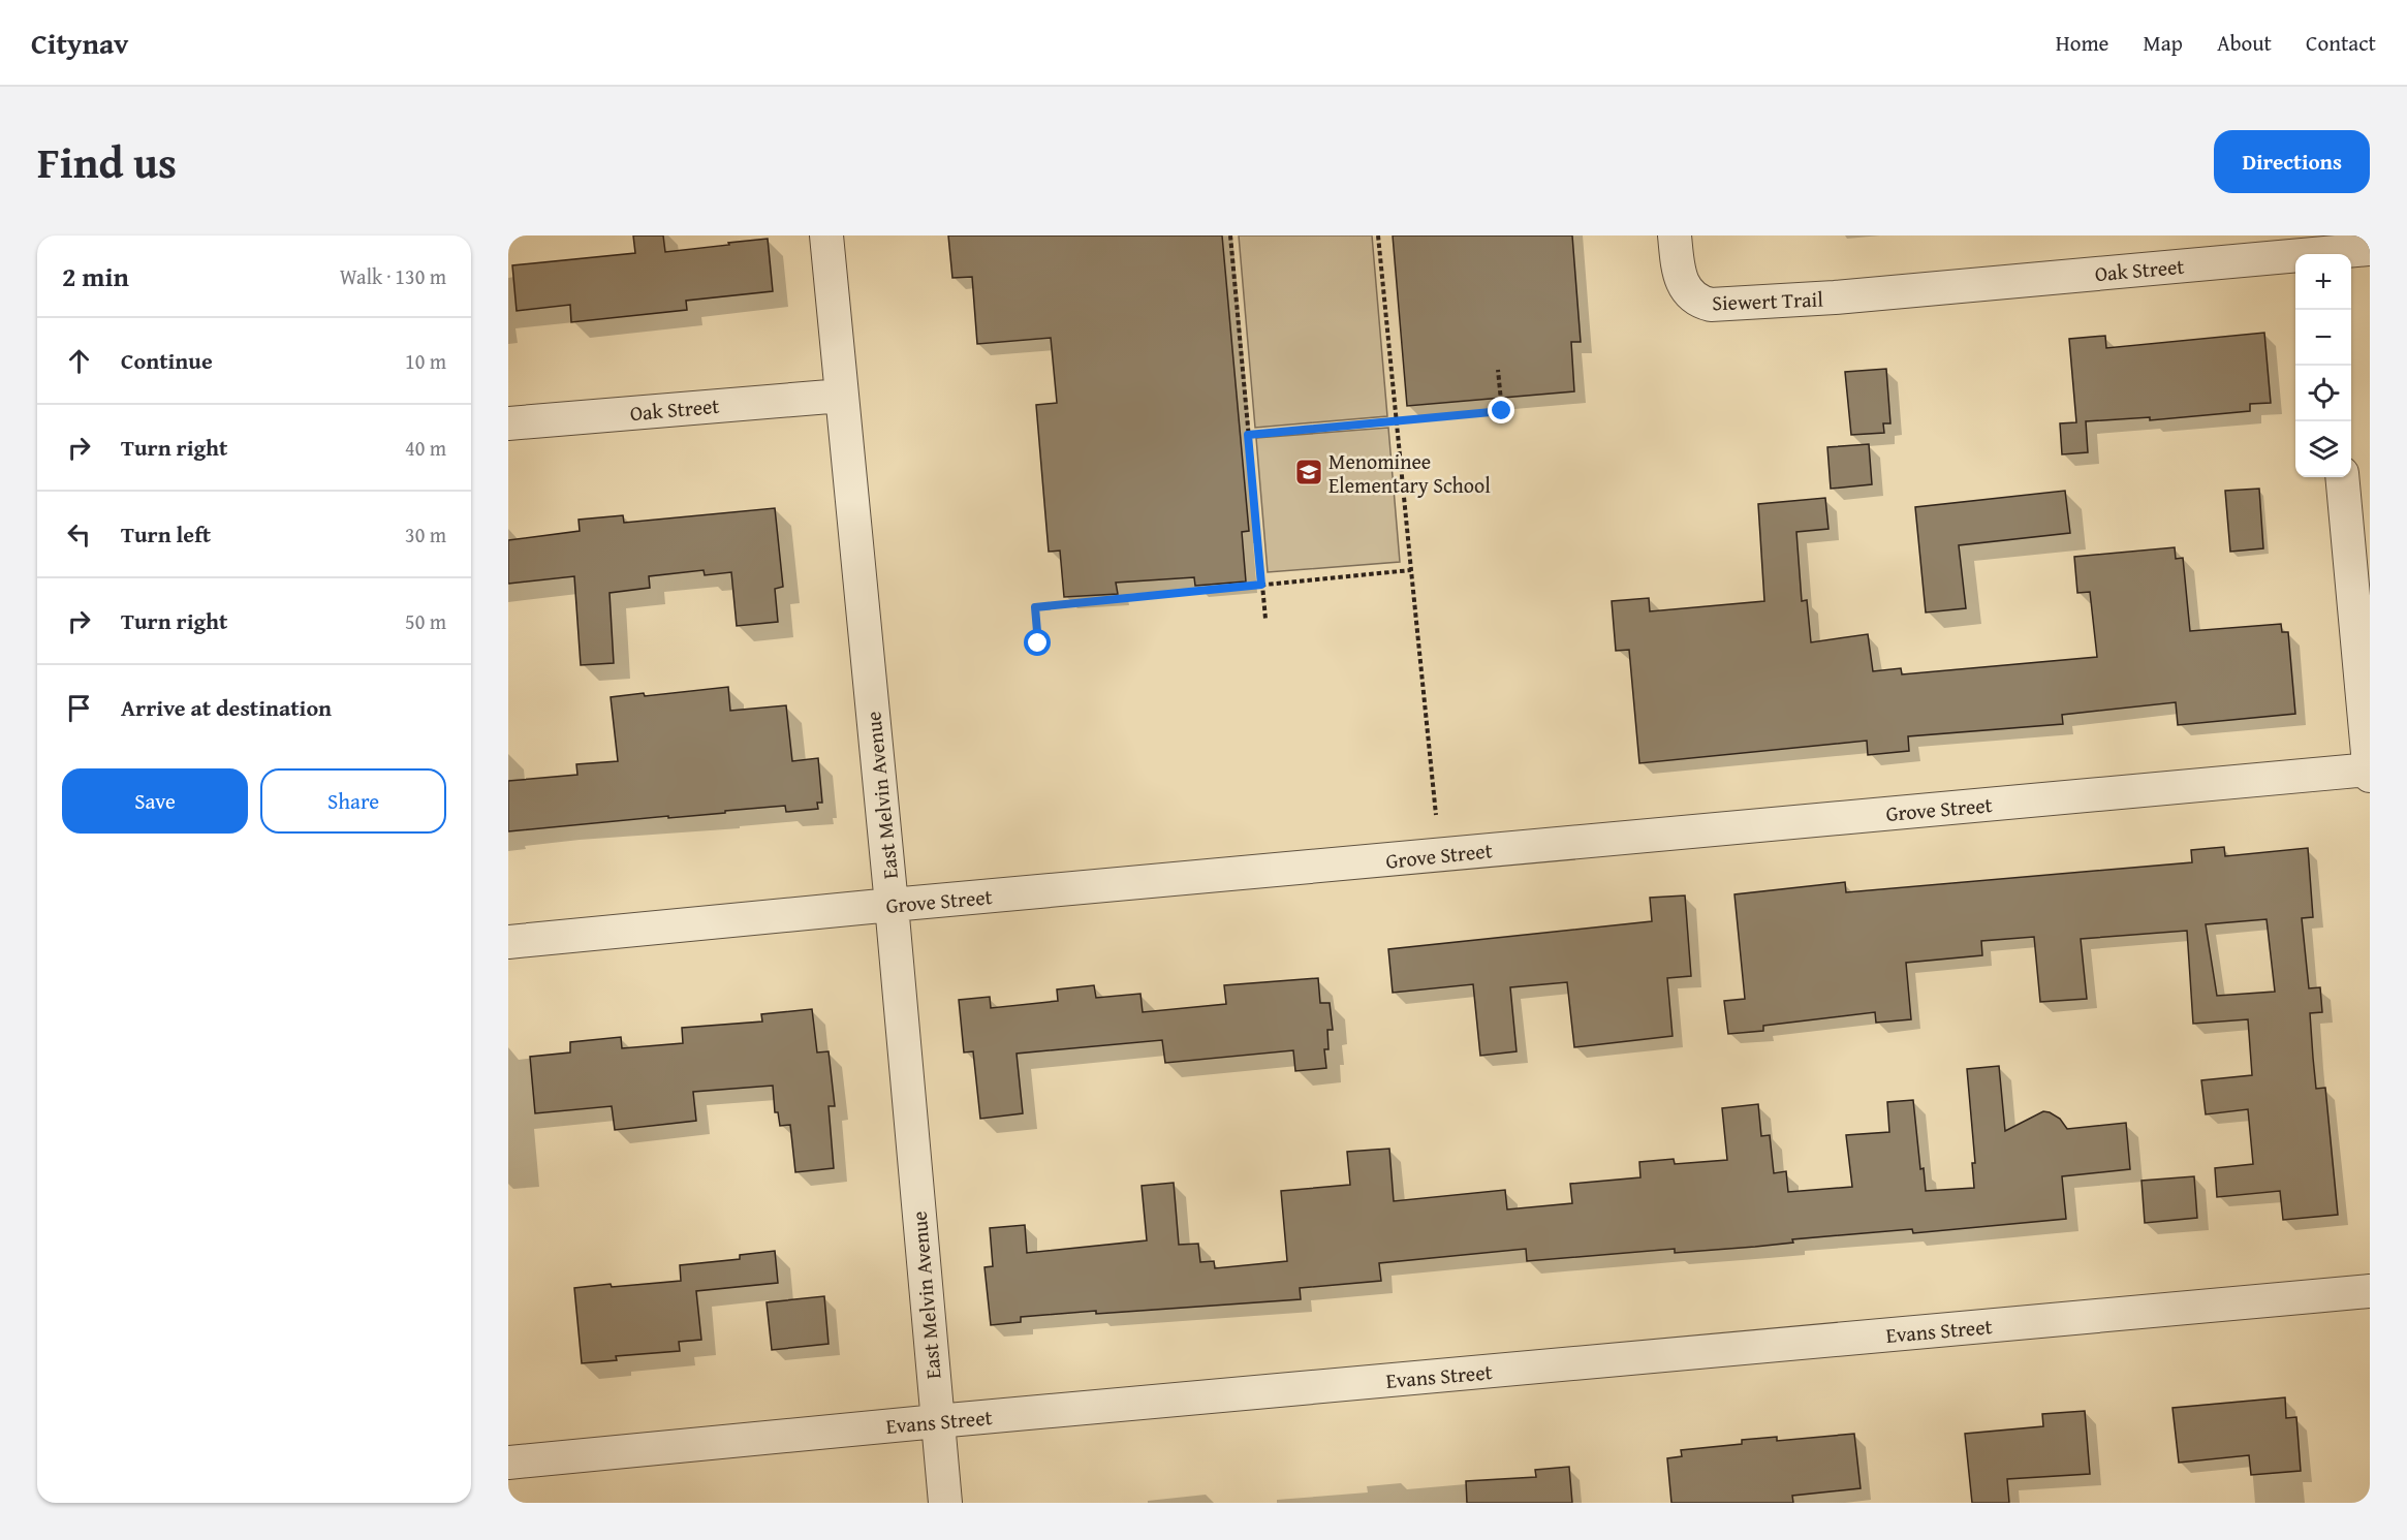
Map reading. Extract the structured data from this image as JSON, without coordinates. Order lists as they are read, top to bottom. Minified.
{"streets":{"street":["Oak Street","Siewert Trail","East Melvin Avenue","Grove Street","Evans Street"]},"crossings":[["Oak Street","Siewert Trail"],["Oak Street","East Melvin Avenue"],["East Melvin Avenue","Grove Street"],["East Melvin Avenue","Evans Street"]],"places":{"school or university":["Menominee Elementary School"]},"page":{"header":"Citynav","nav":["Home","Map","About","Contact"],"title":"Find us","buttons":["Directions",["Save","Share"]],"heading":["2 min","Walk · 130 m"],"map_buttons":["+","−"],"list":[["Continue","10 m"],["Turn right","40 m"],["Turn left","30 m"],["Turn right","50 m"],"Arrive at destination"]}}
